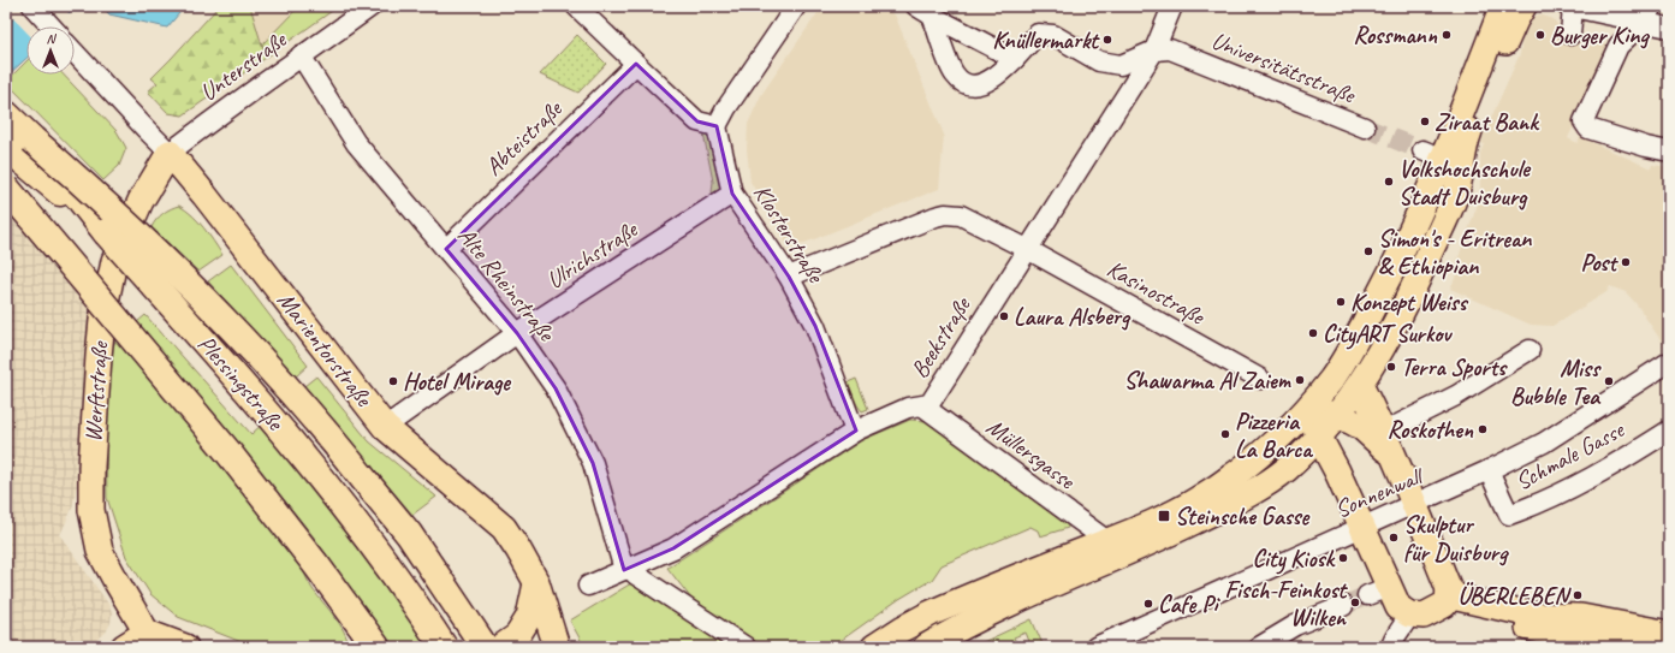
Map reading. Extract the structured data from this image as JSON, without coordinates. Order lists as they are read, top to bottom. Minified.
{"streets":{"highway":["Plessingstraße"],"main road":["Marientorstraße","Werftstraße"],"street":["Unterstraße","Universitätsstraße","Abteistraße","Klosterstraße","Ulrichstraße","Alte Rheinstraße","Kasinostraße","Beekstraße","Müllersgasse","Schmale Gasse","Sonnenwall"]},"crossings":[["Unterstraße","Alte Rheinstraße"],["Unterstraße","Marientorstraße"],["Unterstraße","Werftstraße"],["Universitätsstraße","Beekstraße"],["Abteistraße","Alte Rheinstraße"],["Klosterstraße","Ulrichstraße"],["Klosterstraße","Kasinostraße"],["Klosterstraße","Beekstraße"],["Ulrichstraße","Alte Rheinstraße"],["Ulrichstraße","Marientorstraße"],["Alte Rheinstraße","Beekstraße"],["Kasinostraße","Beekstraße"],["Beekstraße","Müllersgasse"],["Marientorstraße","Werftstraße"],["Schmale Gasse","Sonnenwall"]],"places":{"other":["Rossmann","Burger King","Knüllermarkt","Ziraat Bank","Volkshochschule Stadt Duisburg","Simon's - Eritrean & Ethiopian","Post","Konzept Weiss","Laura Alsberg","CityART Surkov","Terra Sports","Shawarma Al Zaiem","Hotel Mirage","Miss Bubble Tea","Roskothen","Pizzeria La Barca","Skulptur für Duisburg","City Kiosk","ÜBERLEBEN","Fisch-Feinkost Wilken","Cafe Pi"],"transit":["Steinsche Gasse"]},"north":"top"}
